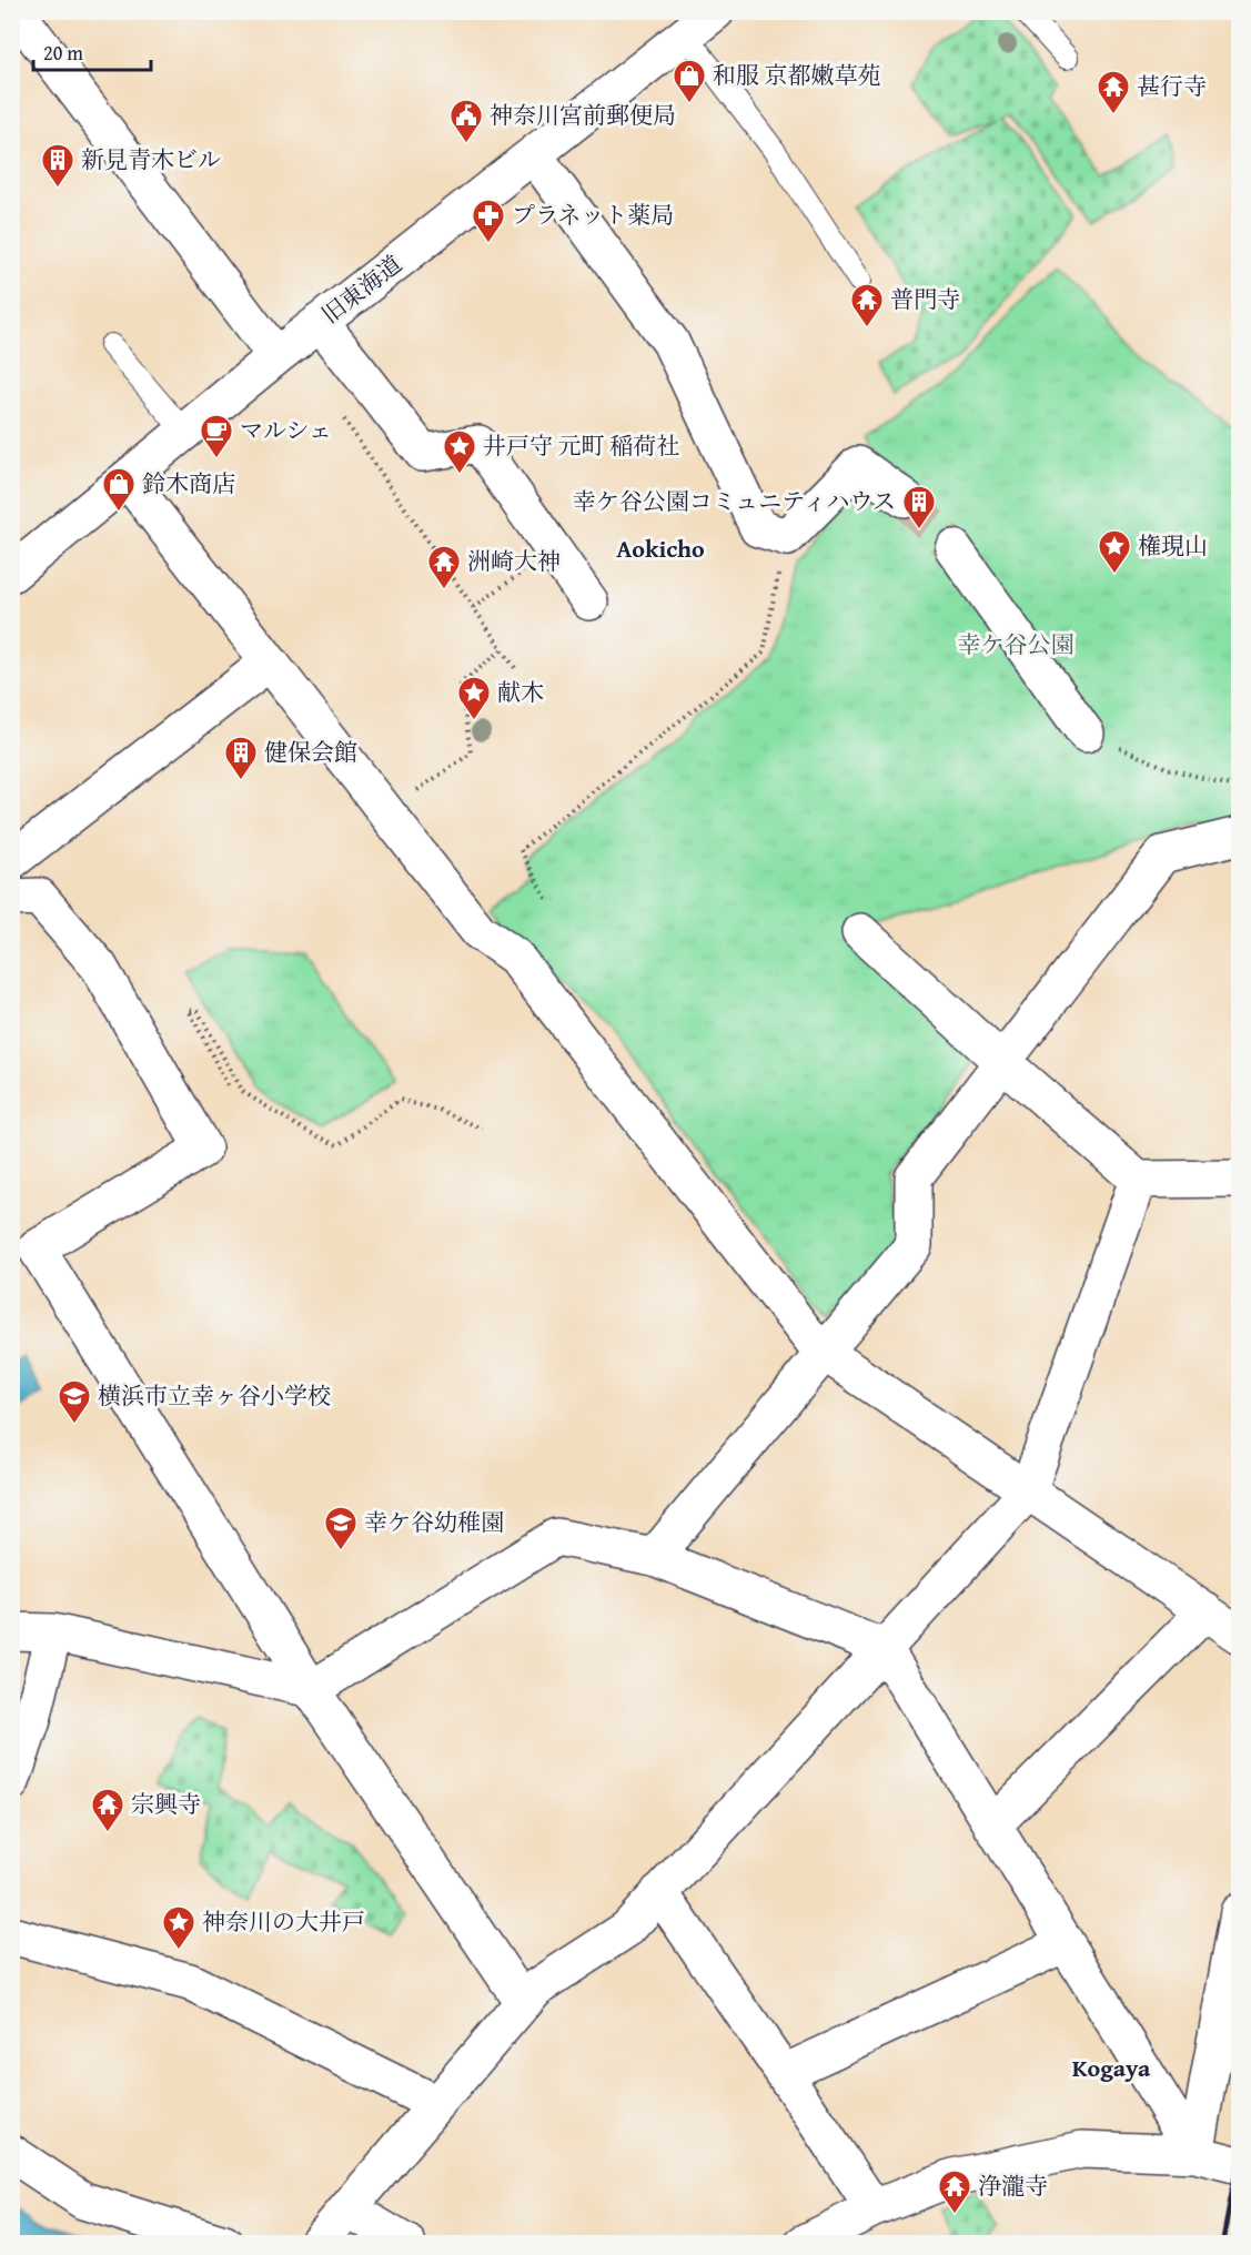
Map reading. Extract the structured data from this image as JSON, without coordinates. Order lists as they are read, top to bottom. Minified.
{"streets":{"street":["旧東海道"]},"districts":["Aokicho","Kogaya"],"parks":["幸ケ谷公園"],"places":{"shop":["和服 京都嫩草苑","鈴木商店"],"temple":["甚行寺","普門寺","洲崎大神","宗興寺","浄瀧寺"],"public building":["神奈川宮前郵便局"],"building":["新見青木ビル","幸ケ谷公園コミュニティハウス","健保会館"],"pharmacy":["プラネット薬局"],"cafe":["マルシェ"],"place":["井戸守 元町 稲荷社","権現山","献木","神奈川の大井戸"],"school or university":["横浜市立幸ヶ谷小学校","幸ケ谷幼稚園"]},"scale_bar":"20 m"}
